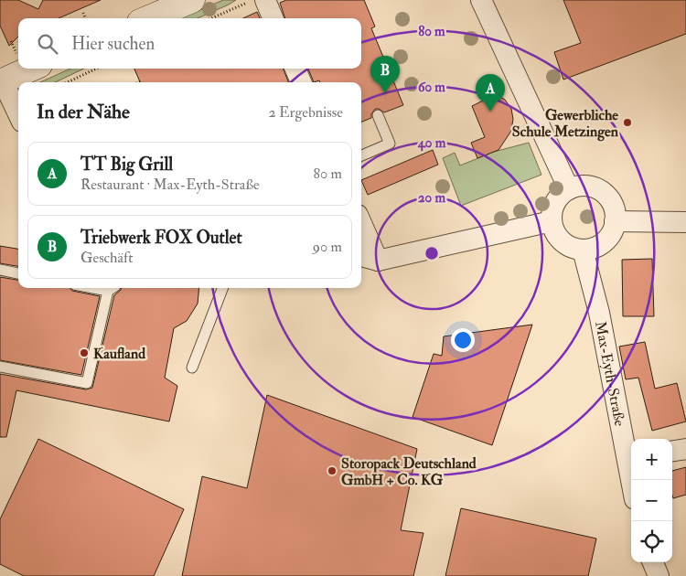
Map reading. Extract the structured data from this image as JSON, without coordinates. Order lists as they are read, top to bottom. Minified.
{"streets":{"street":["Max-Eyth-Straße"]},"places":["Gewerbliche Schule Metzingen","Kaufland","Storopack Deutschland GmbH + Co. KG"],"page":{"search":"Hier suchen","pins":["B","A"],"heading":["In der Nähe","2 Ergebnisse"],"list":[{"mark":"A","name":"TT Big Grill","note":"Restaurant · Max-Eyth-Straße","value":"80 m"},{"mark":"B","name":"Triebwerk FOX Outlet","note":"Geschäft","value":"90 m"}],"map_buttons":["+","−"]},"rings":["80 m","60 m","40 m","20 m"]}
